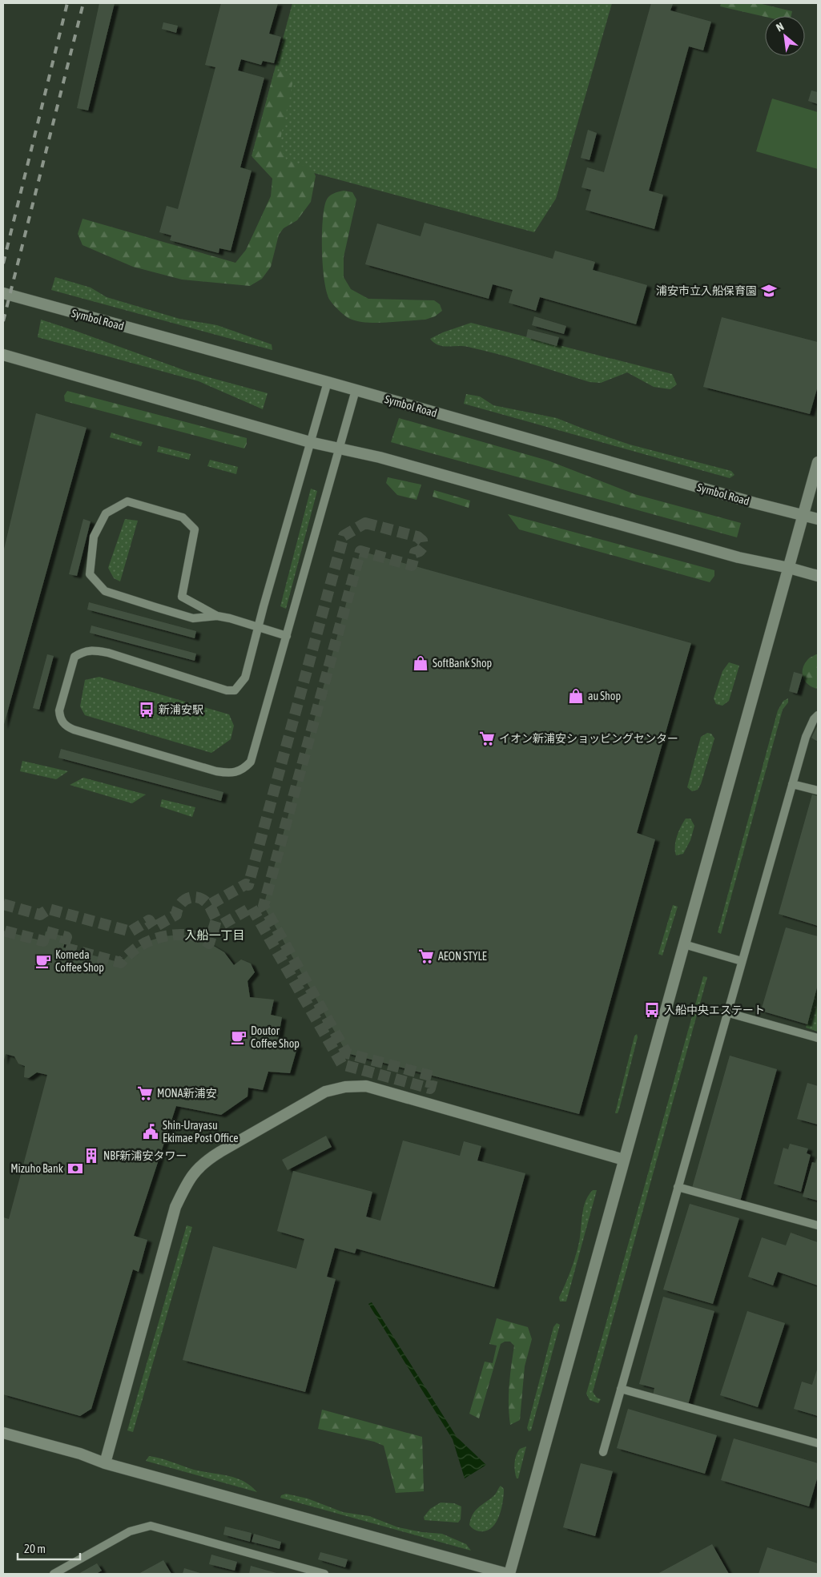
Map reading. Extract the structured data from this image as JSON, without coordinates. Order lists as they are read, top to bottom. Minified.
{"streets":{"street":["Symbol Road"]},"districts":["入船一丁目"],"places":{"school or university":["浦安市立入船保育園"],"shop":["SoftBank Shop","au Shop"],"bus stop":["新浦安駅","入船中央エステート"],"supermarket":["イオン新浦安ショッピングセンター","AEON STYLE","MONA新浦安"],"cafe":["Komeda Coffee Shop","Doutor Coffee Shop"],"public building":["Shin-Urayasu Ekimae Post Office"],"building":["NBF新浦安タワー"],"bank":["Mizuho Bank"]},"scale_bar":"20 m","north":"top left"}
